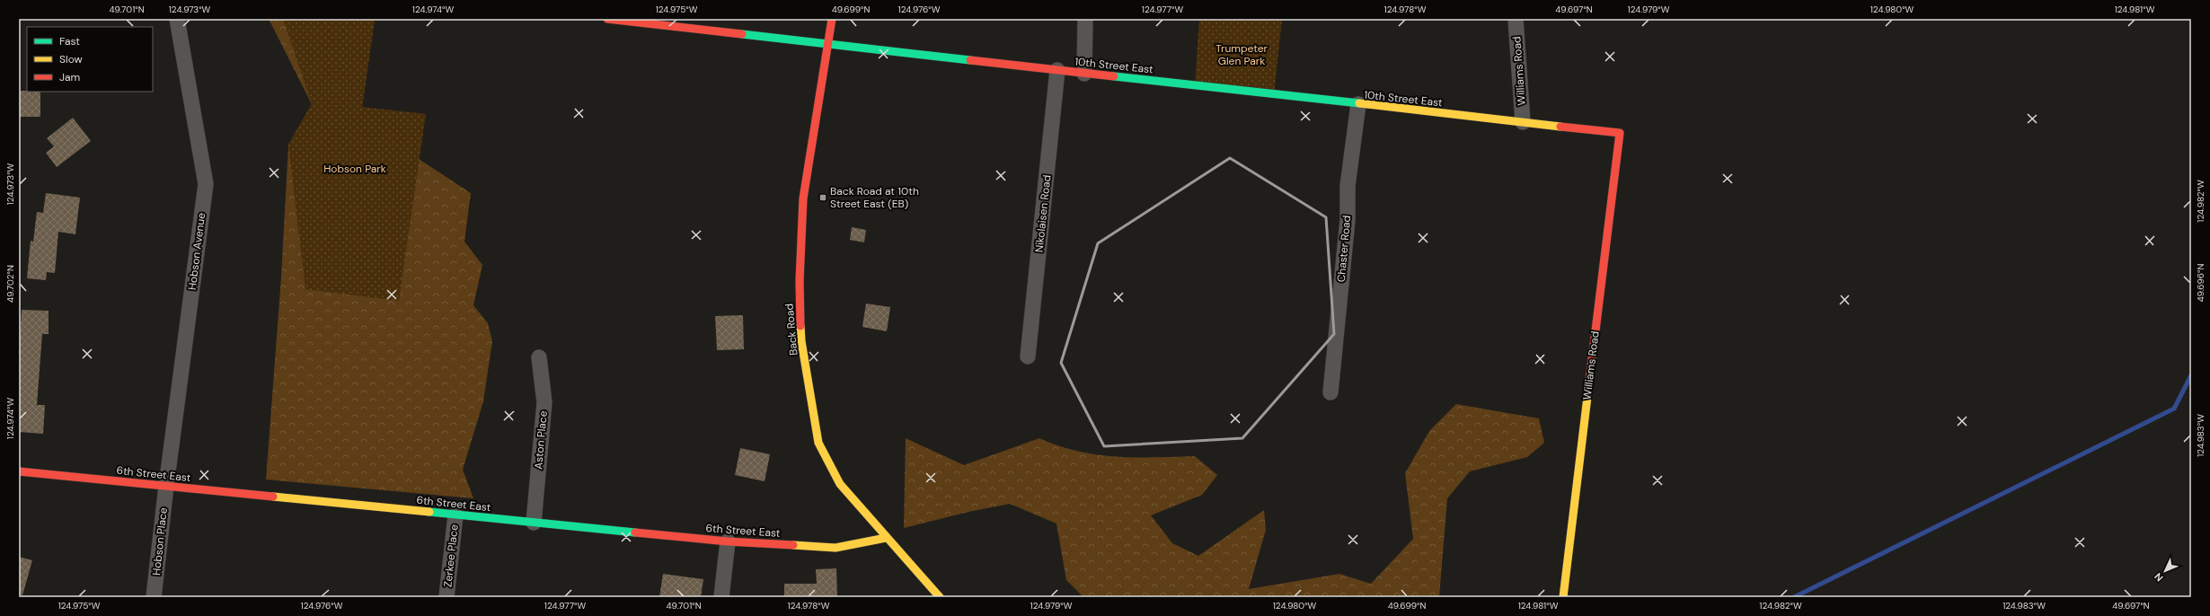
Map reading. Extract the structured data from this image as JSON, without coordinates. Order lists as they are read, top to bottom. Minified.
{"streets":{"street":["10th Street East","Williams Road","Nikolaisen Road","Chaster Road","Hobson Avenue","Back Road","Aston Place","6th Street East","Hobson Place","Zerkee Place"]},"crossings":[["10th Street East","Williams Road"],["10th Street East","Nikolaisen Road"],["10th Street East","Chaster Road"],["10th Street East","Back Road"],["Hobson Avenue","6th Street East"],["Hobson Avenue","Hobson Place"],["Back Road","6th Street East"],["Aston Place","6th Street East"],["6th Street East","Hobson Place"],["6th Street East","Zerkee Place"]],"parks":["Trumpeter Glen Park","Hobson Park"],"places":{"transit":["Back Road at 10th Street East (EB)"]},"legend":["Fast","Slow","Jam"],"north":"bottom left","coordinates":["49.701°N","124.973°W","124.974°W","124.975°W","49.699°N","124.976°W","124.977°W","124.978°W","49.697°N","124.979°W","124.980°W","124.981°W","124.982°W","49.696°N","49.702°N","124.983°W"]}
